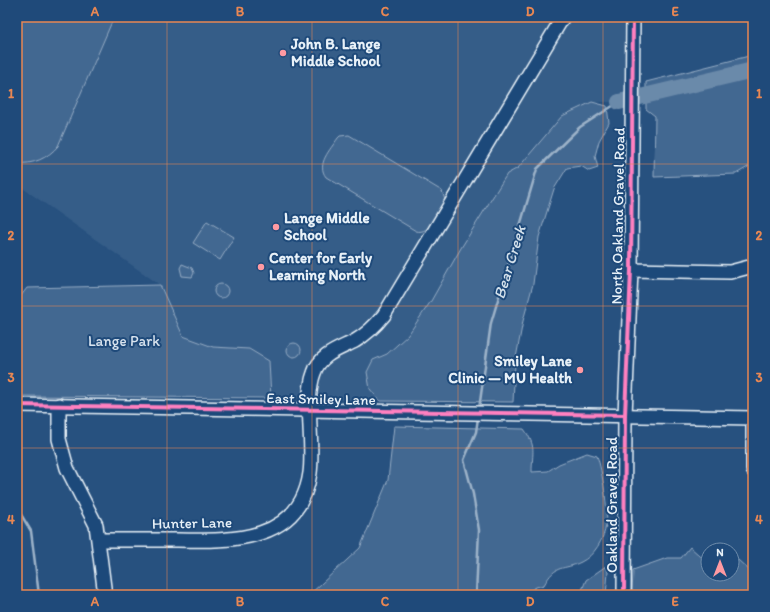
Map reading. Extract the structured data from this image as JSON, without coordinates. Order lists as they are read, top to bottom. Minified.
{"streets":{"street":["North Oakland Gravel Road","East Smiley Lane","Oakland Gravel Road","Hunter Lane"]},"crossings":[["North Oakland Gravel Road","East Smiley Lane"],["North Oakland Gravel Road","Oakland Gravel Road"],["East Smiley Lane","Oakland Gravel Road"],["East Smiley Lane","Hunter Lane"]],"water":["Bear Creek"],"parks":["Lange Park"],"places":["John B. Lange Middle School","Lange Middle School","Center for Early Learning North","Smiley Lane Clinic — MU Health"],"north":"top","grid":{"columns":["A","B","C","D","E"],"rows":["1","2","3","4"]}}
